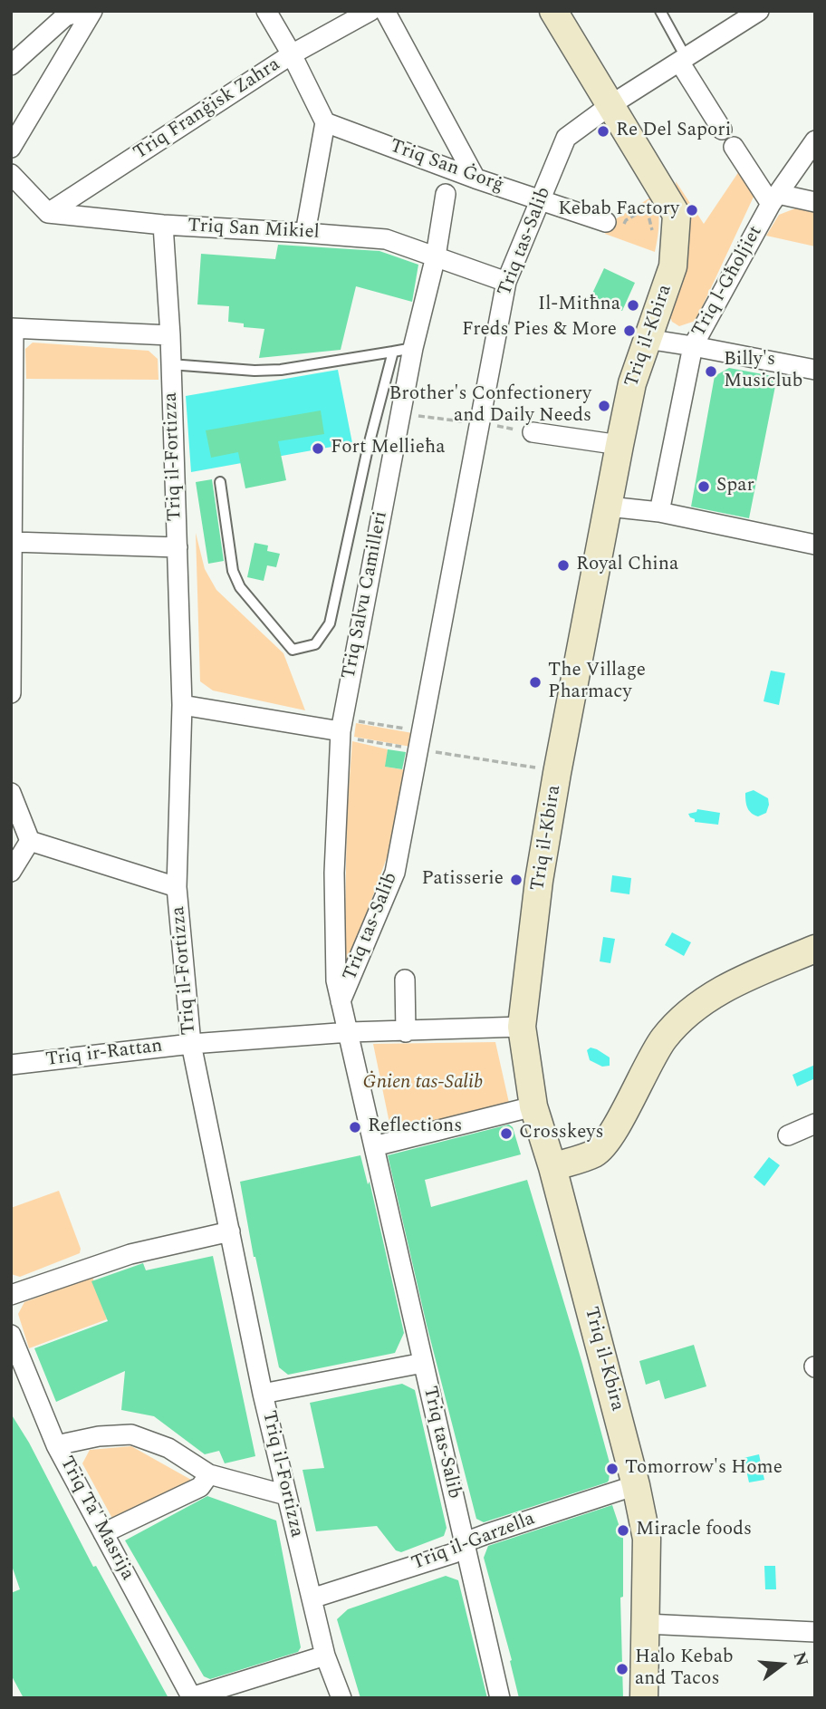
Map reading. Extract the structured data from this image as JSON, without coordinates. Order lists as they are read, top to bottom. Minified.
{"streets":{"main road":["Triq il-Kbira"],"street":["Triq Franġisk Zahra","Triq San Ġorġ","Triq San Mikiel","Triq tas-Salib","Triq l-Għoljiet","Triq il-Fortizza","Triq Salvu Camilleri","Triq ir-Rattan","Triq Ta' Masrija","Triq il-Garzella"]},"crossings":[["Triq Franġisk Zahra","Triq San Mikiel"],["Triq San Ġorġ","Triq tas-Salib"],["Triq San Mikiel","Triq tas-Salib"],["Triq San Mikiel","Triq il-Fortizza"],["Triq San Mikiel","Triq Salvu Camilleri"],["Triq tas-Salib","Triq il-Kbira"],["Triq tas-Salib","Triq Salvu Camilleri"],["Triq tas-Salib","Triq ir-Rattan"],["Triq tas-Salib","Triq il-Garzella"],["Triq il-Kbira","Triq ir-Rattan"],["Triq il-Kbira","Triq il-Garzella"],["Triq il-Fortizza","Triq ir-Rattan"],["Triq il-Fortizza","Triq il-Garzella"]],"parks":["Ġnien tas-Salib"],"places":["Re Del Sapori","Kebab Factory","Il-Mitħna","Freds Pies & More","Billy's Musiclub","Brother's Confectionery and Daily Needs","Fort Mellieħa","Spar","Royal China","The Village Pharmacy","Patisserie","Reflections","Crosskeys","Tomorrow's Home","Miracle foods","Halo Kebab and Tacos"],"north":"right"}
